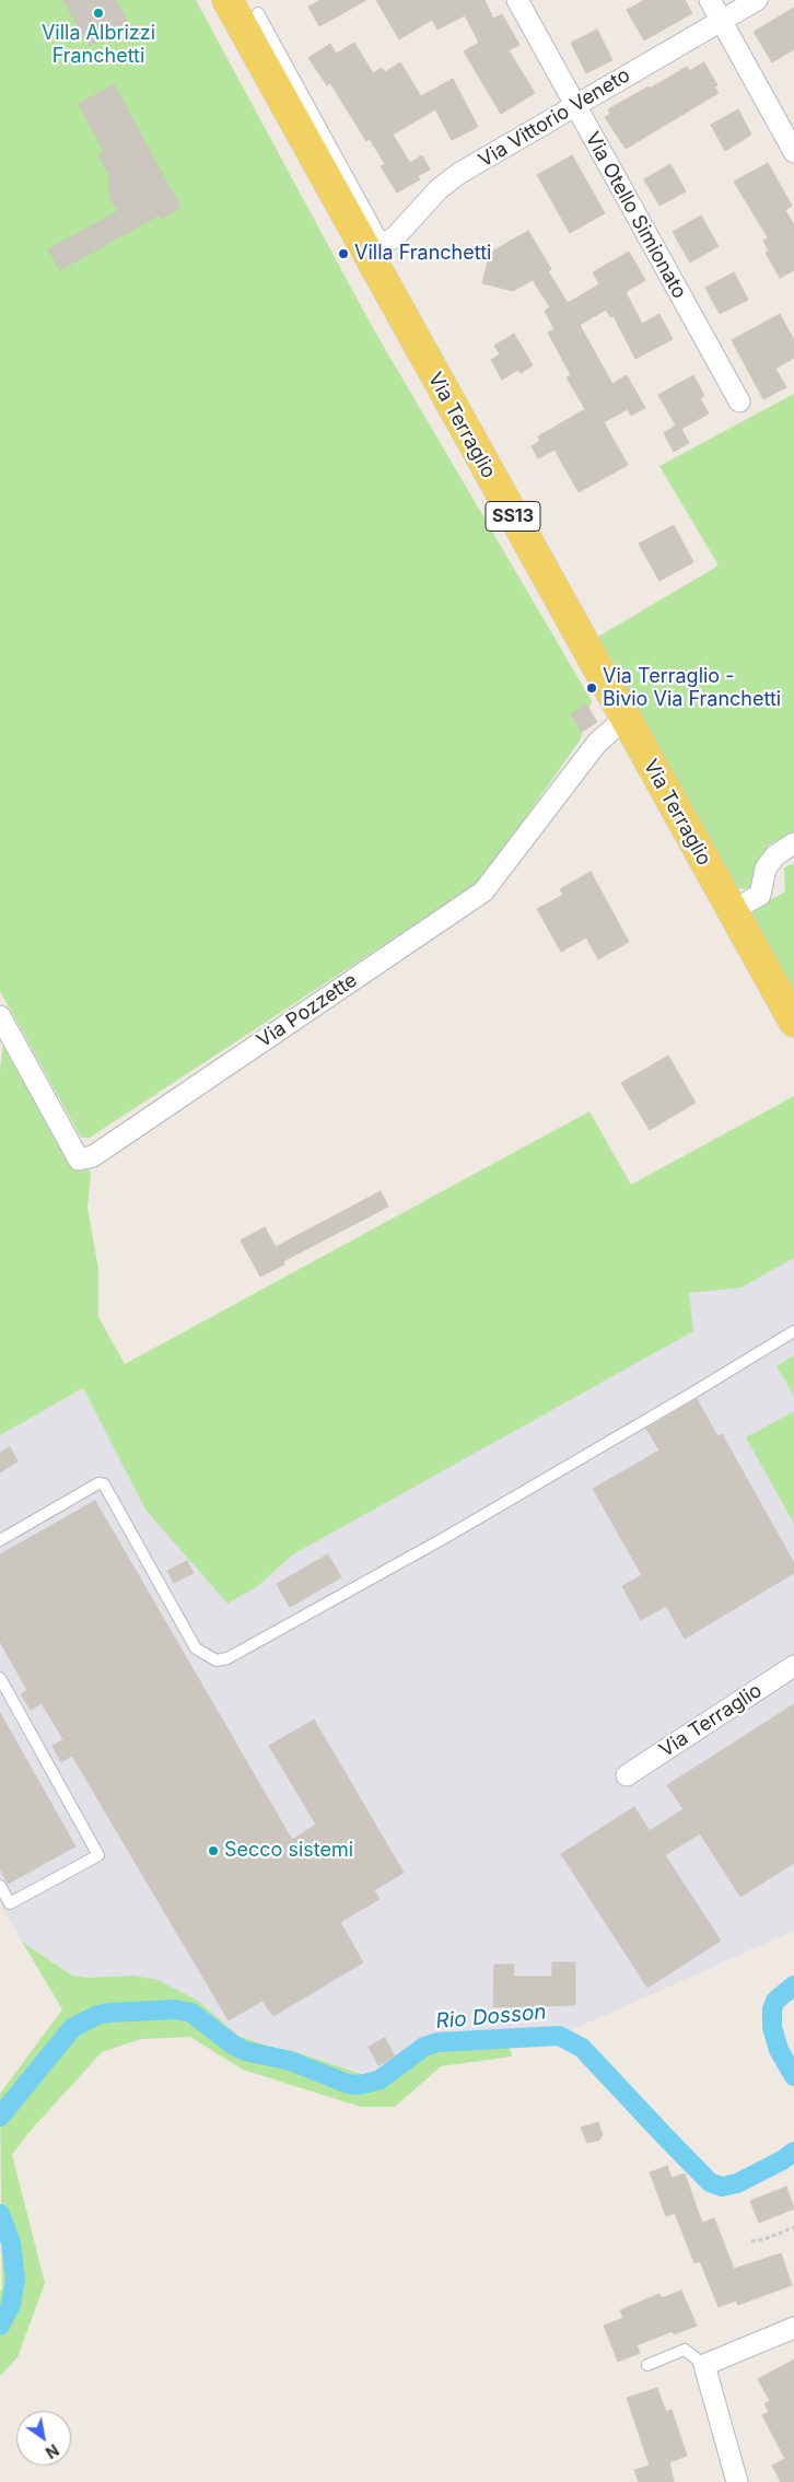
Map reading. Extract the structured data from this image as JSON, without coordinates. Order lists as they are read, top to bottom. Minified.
{"streets":{"main road":["Via Terraglio","SS13"],"street":["Via Vittorio Veneto","Via Otello Simionato","Via Pozzette"]},"crossings":[["Via Vittorio Veneto","Via Otello Simionato"],["Via Vittorio Veneto","Via Terraglio"],["Via Terraglio","Via Pozzette"]],"water":["Rio Dosson"],"places":["Villa Albrizzi Franchetti","Villa Franchetti","Via Terraglio - Bivio Via Franchetti","Secco sistemi"],"north":"bottom right"}
